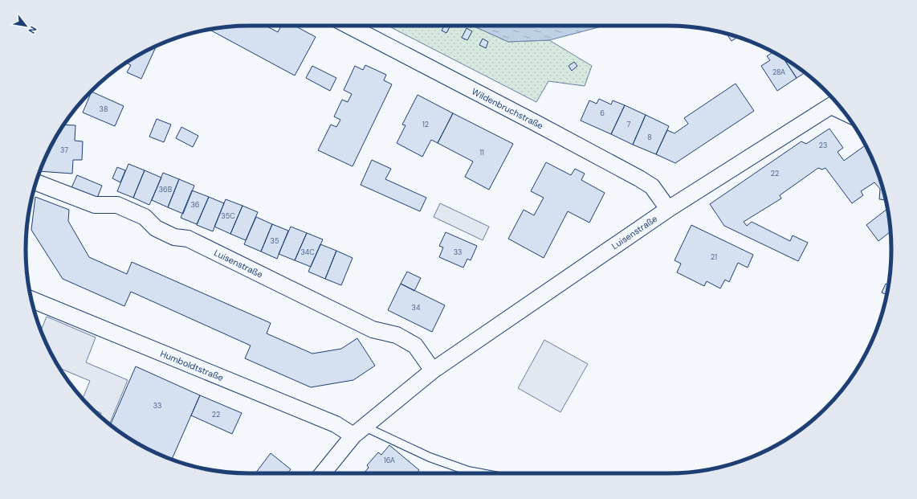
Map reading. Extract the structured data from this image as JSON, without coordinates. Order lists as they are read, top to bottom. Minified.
{"streets":{"street":["Wildenbruchstraße","Luisenstraße","Humboldtstraße"]},"crossings":[["Wildenbruchstraße","Luisenstraße"],["Luisenstraße","Humboldtstraße"]],"house_numbers":["28A","38","6","12","7","8","23","37","11","22","36B","36","35C","35","34C","33","21","34","33","22","16A"],"north":"bottom right"}
